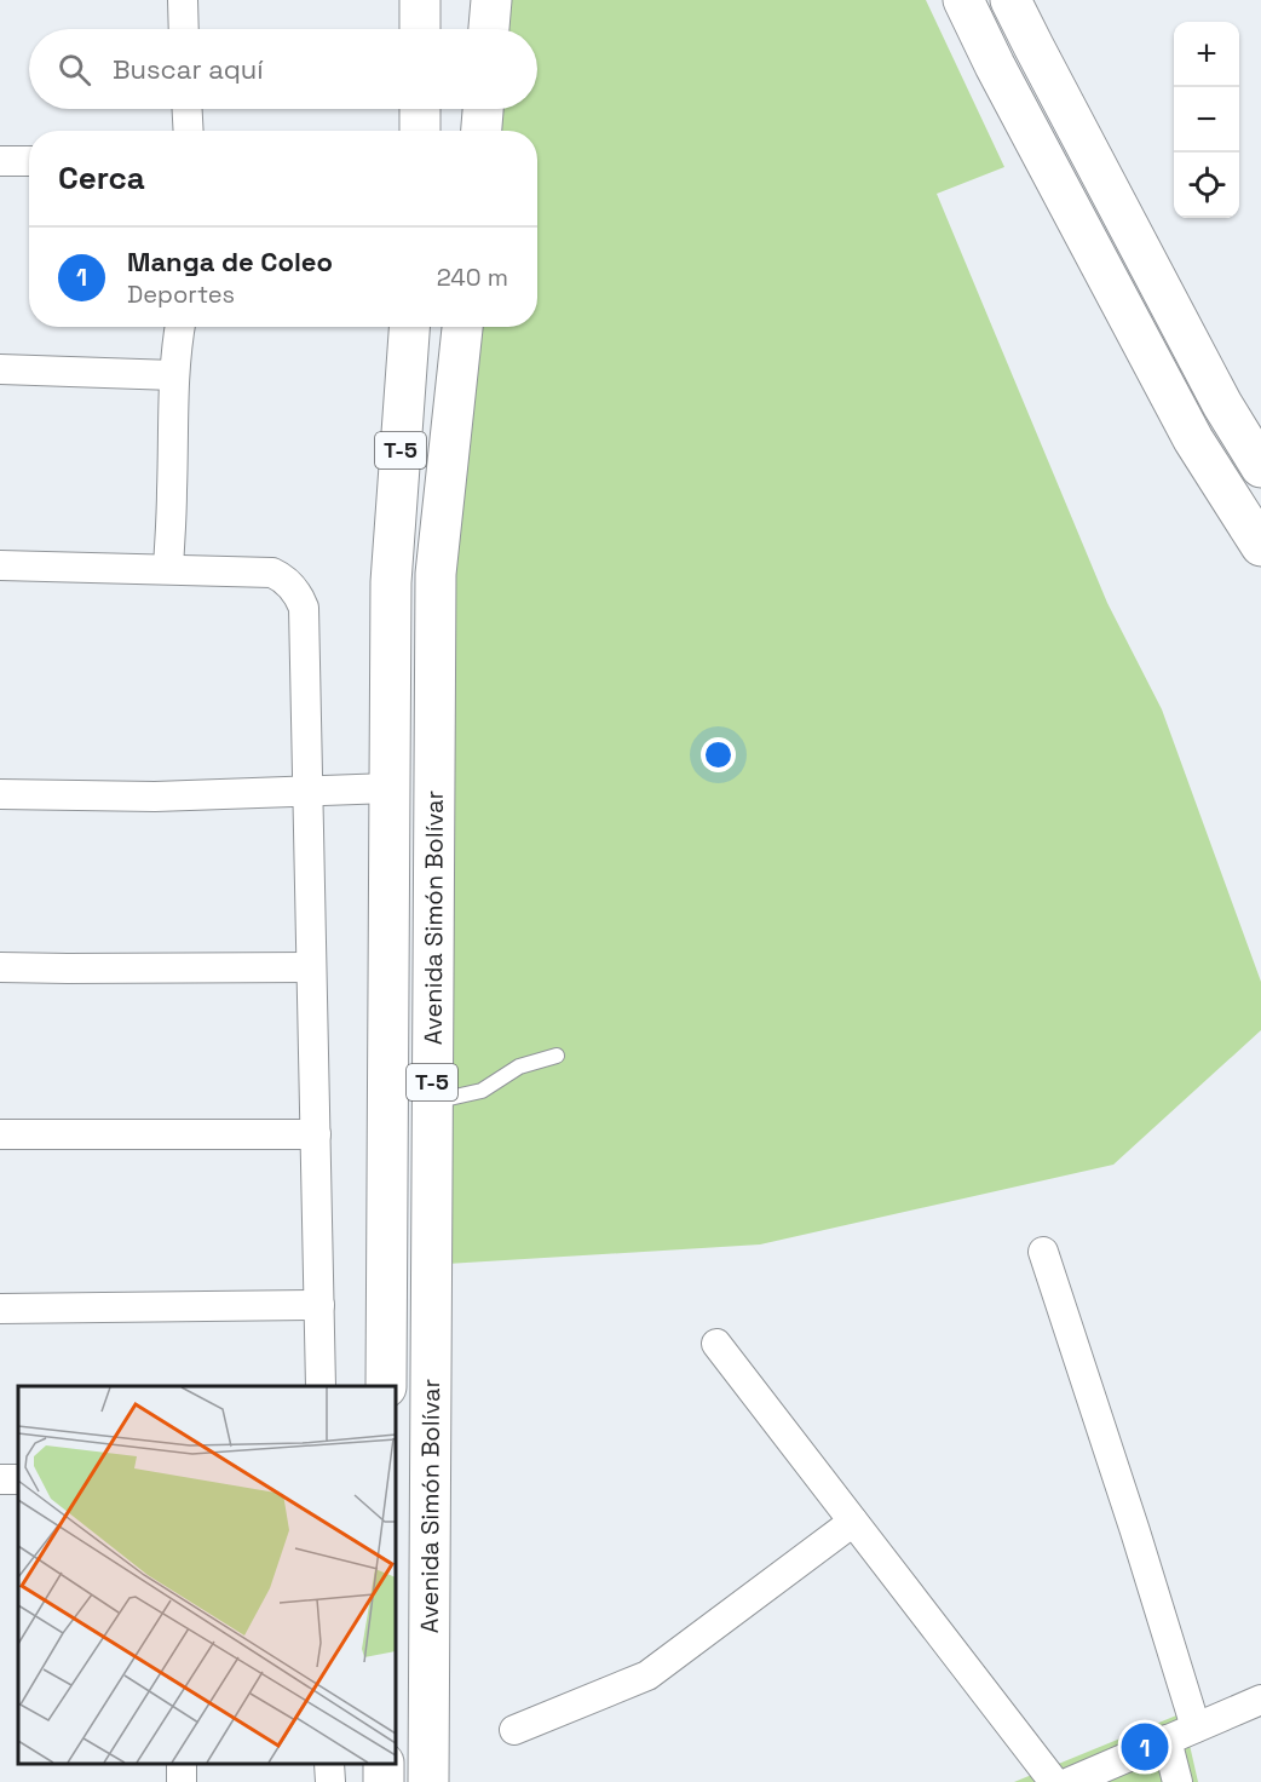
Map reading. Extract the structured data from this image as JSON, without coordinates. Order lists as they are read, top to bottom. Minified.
{"streets":{"main road":["T-5","Avenida Simón Bolívar"]},"page":{"map_buttons":["+","−"],"search":"Buscar aquí","heading":"Cerca","list":[{"mark":"1","name":"Manga de Coleo","note":"Deportes","value":"240 m"}],"pins":"1"}}
